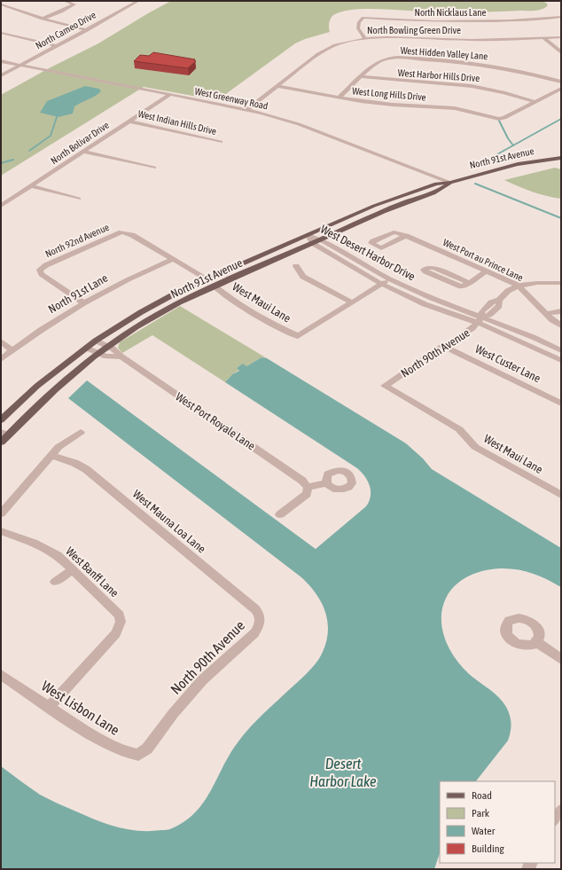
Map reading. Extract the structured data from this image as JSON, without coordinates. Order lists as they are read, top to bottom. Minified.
{"streets":{"main road":["North 91st Avenue"],"street":["North Nicklaus Lane","North Cameo Drive","North Bowling Green Drive","West Hidden Valley Lane","West Harbor Hills Drive","West Long Hills Drive","West Greenway Road","West Indian Hills Drive","North Bolivar Drive","North 92nd Avenue","West Desert Harbor Drive","West Port au Prince Lane","North 91st Lane","West Maui Lane","North 90th Avenue","West Custer Lane","West Port Royale Lane","West Mauna Loa Lane","West Banff Lane","West Lisbon Lane"]},"crossings":[["North Nicklaus Lane","North Bowling Green Drive"],["North Cameo Drive","West Greenway Road"],["North Bowling Green Drive","West Long Hills Drive"],["North Bowling Green Drive","West Greenway Road"],["West Hidden Valley Lane","West Harbor Hills Drive"],["West Hidden Valley Lane","West Long Hills Drive"],["West Harbor Hills Drive","West Long Hills Drive"],["West Greenway Road","North Bolivar Drive"],["West Greenway Road","North 91st Avenue"],["West Indian Hills Drive","North Bolivar Drive"],["North 91st Avenue","West Desert Harbor Drive"],["North 91st Avenue","West Maui Lane"],["North 91st Avenue","West Port Royale Lane"],["North 92nd Avenue","North 91st Lane"],["West Desert Harbor Drive","North 90th Avenue"],["West Port au Prince Lane","North 90th Avenue"],["West Maui Lane","North 90th Avenue"],["North 90th Avenue","West Custer Lane"],["North 90th Avenue","West Mauna Loa Lane"],["North 90th Avenue","West Lisbon Lane"],["West Banff Lane","West Lisbon Lane"]],"water":["Desert Harbor Lake"],"legend":["Road","Park","Water","Building"]}
